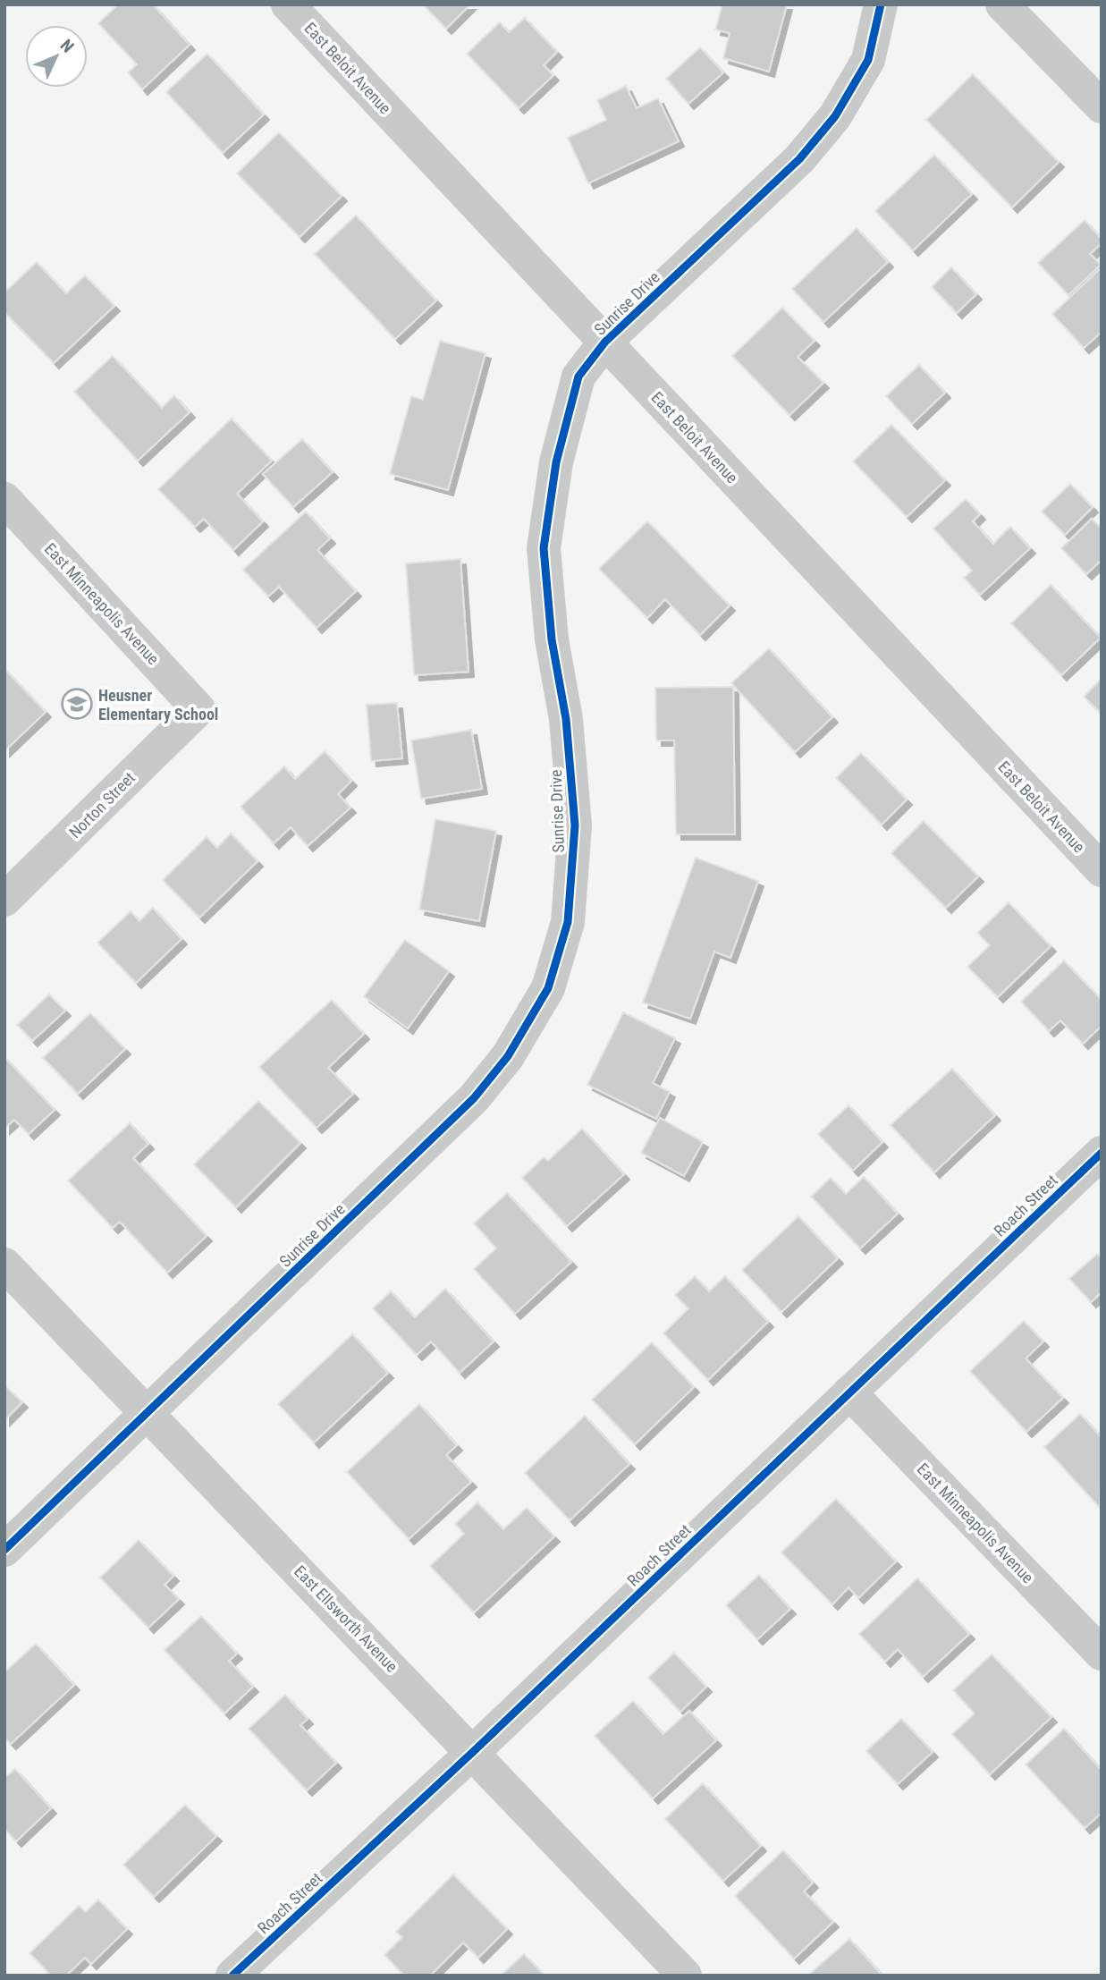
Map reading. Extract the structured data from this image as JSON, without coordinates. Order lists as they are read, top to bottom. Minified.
{"streets":{"street":["East Beloit Avenue","Sunrise Drive","East Minneapolis Avenue","Norton Street","Roach Street","East Ellsworth Avenue"]},"crossings":[["East Beloit Avenue","Sunrise Drive"],["Sunrise Drive","East Ellsworth Avenue"],["East Minneapolis Avenue","Norton Street"],["East Minneapolis Avenue","Roach Street"],["Roach Street","East Ellsworth Avenue"]],"places":{"school or university":["Heusner Elementary School"]},"north":"top right"}
